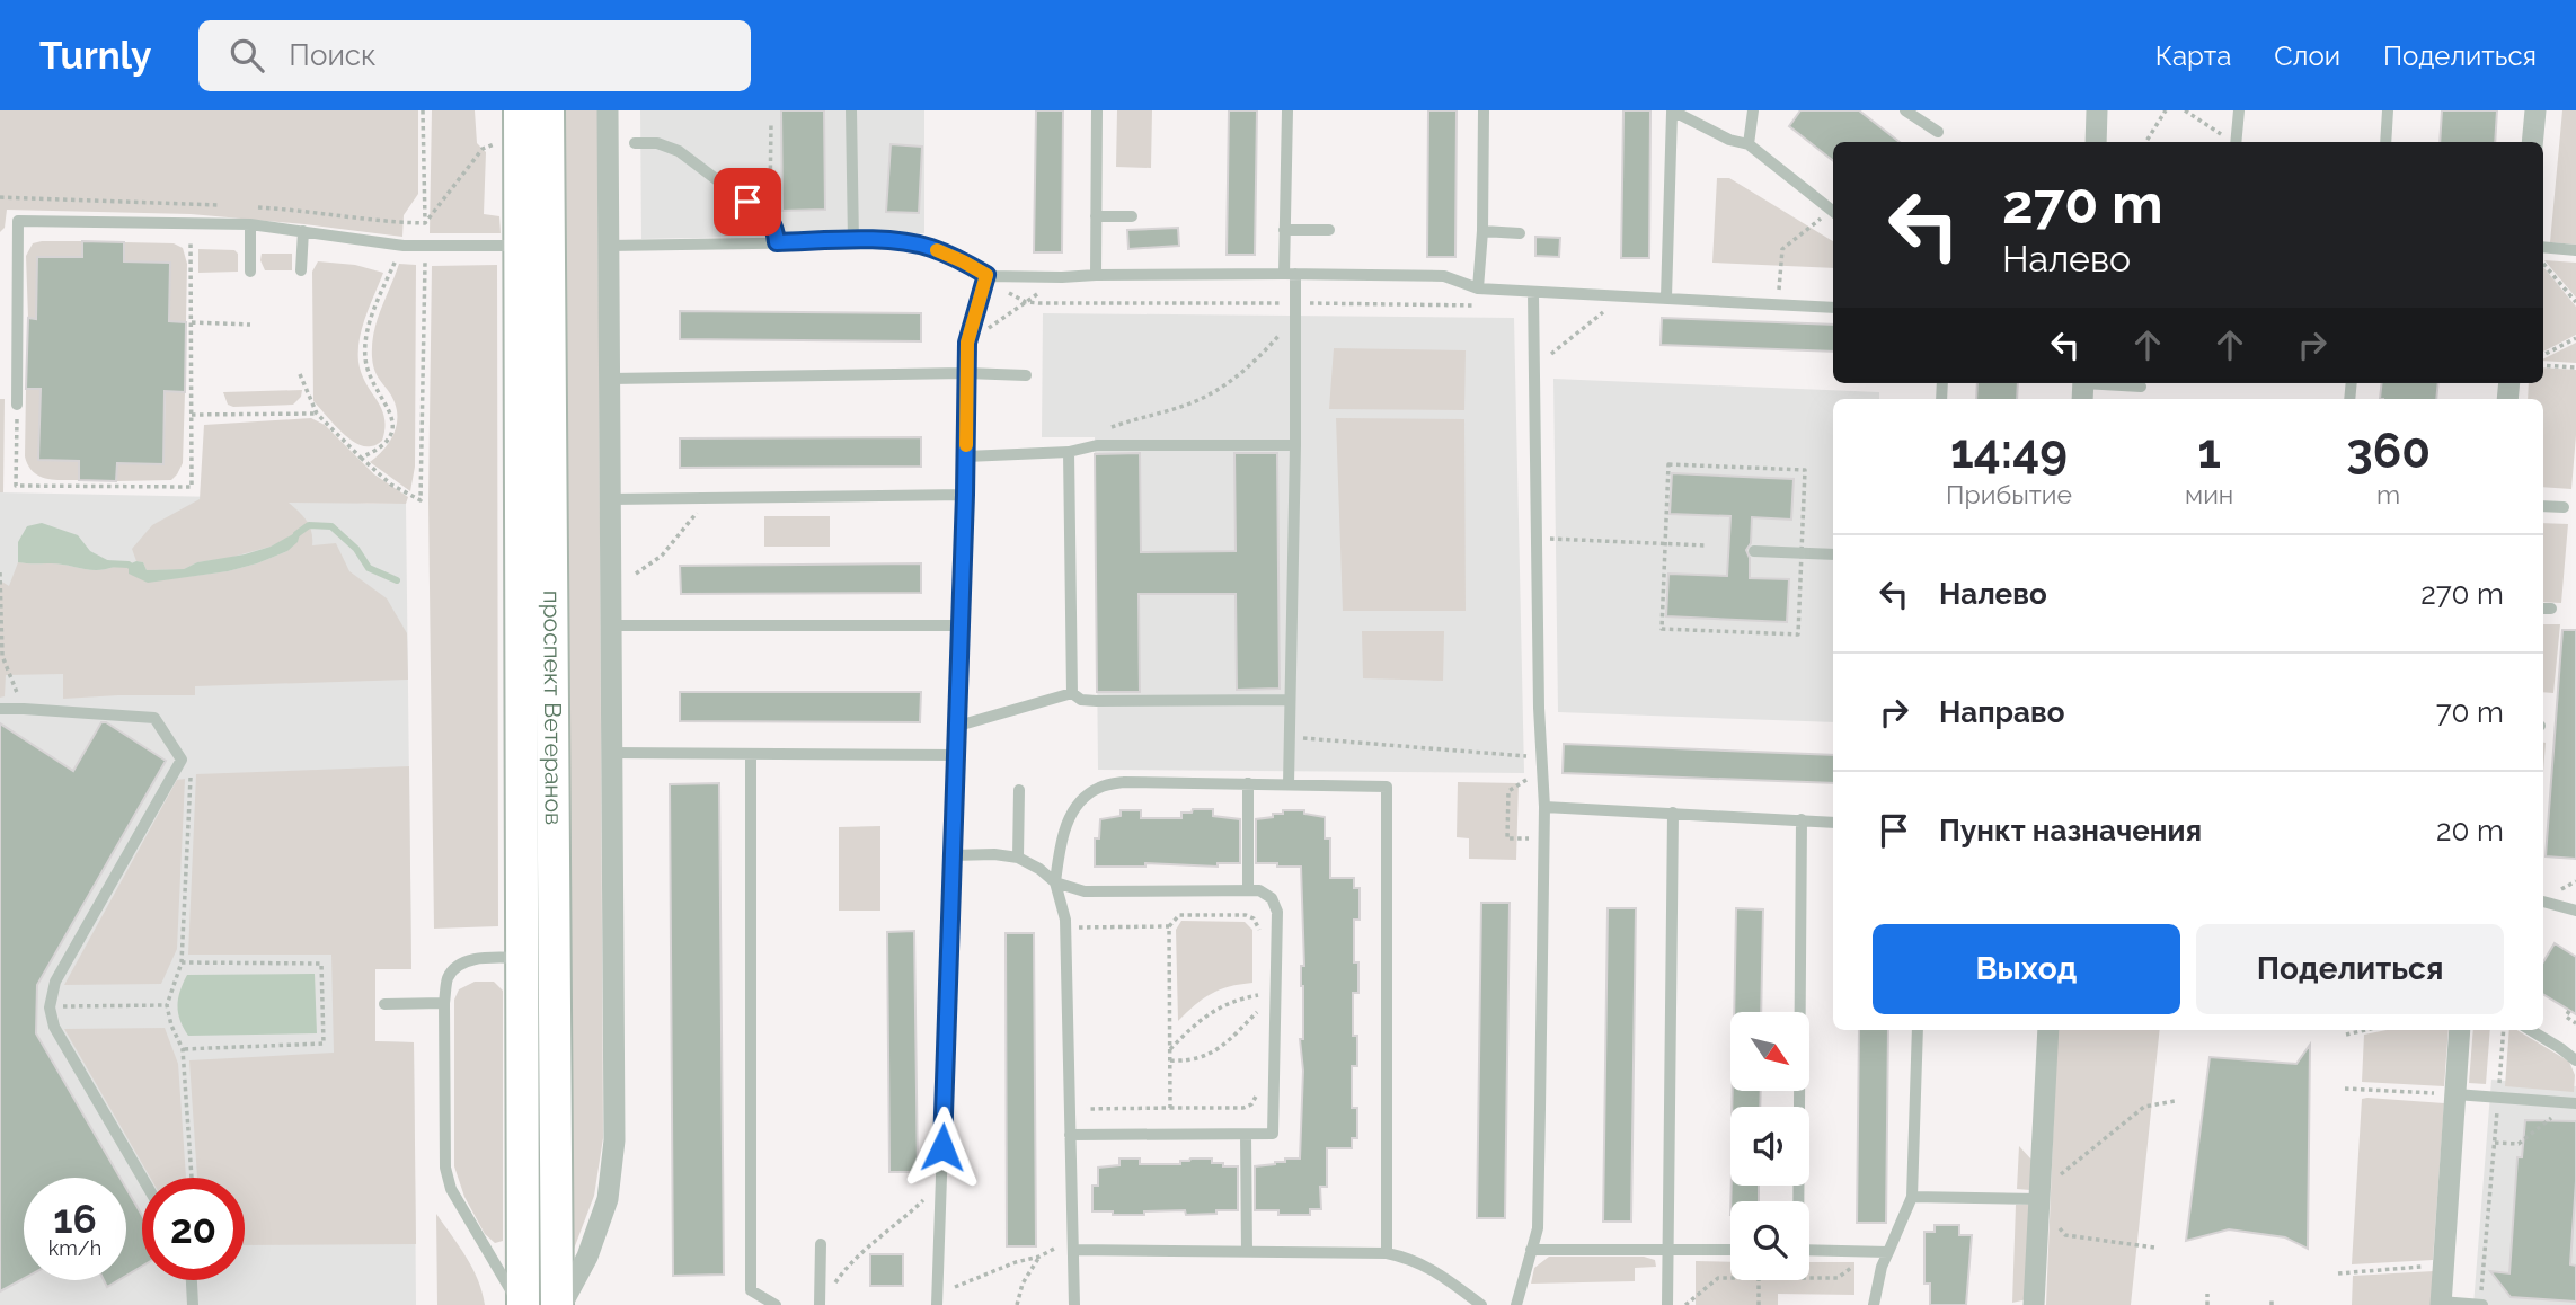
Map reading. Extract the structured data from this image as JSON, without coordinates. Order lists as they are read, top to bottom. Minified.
{"streets":{"main road":["проспект Ветеранов"]},"north":"bottom right","page":{"header":"Turnly","search":"Поиск","nav":["Карта","Слои","Поделиться"],"turn":["270 m","Налево"],"eta":["14:49","Прибытие","1","мин","360","m"],"list":[{"name":"Налево","value":"270 m"},{"name":"Направо","value":"70 m"},{"name":"Пункт назначения","value":"20 m"}],"buttons":["Выход","Поделиться"],"speed":"16 km/h","limit":"20"}}
